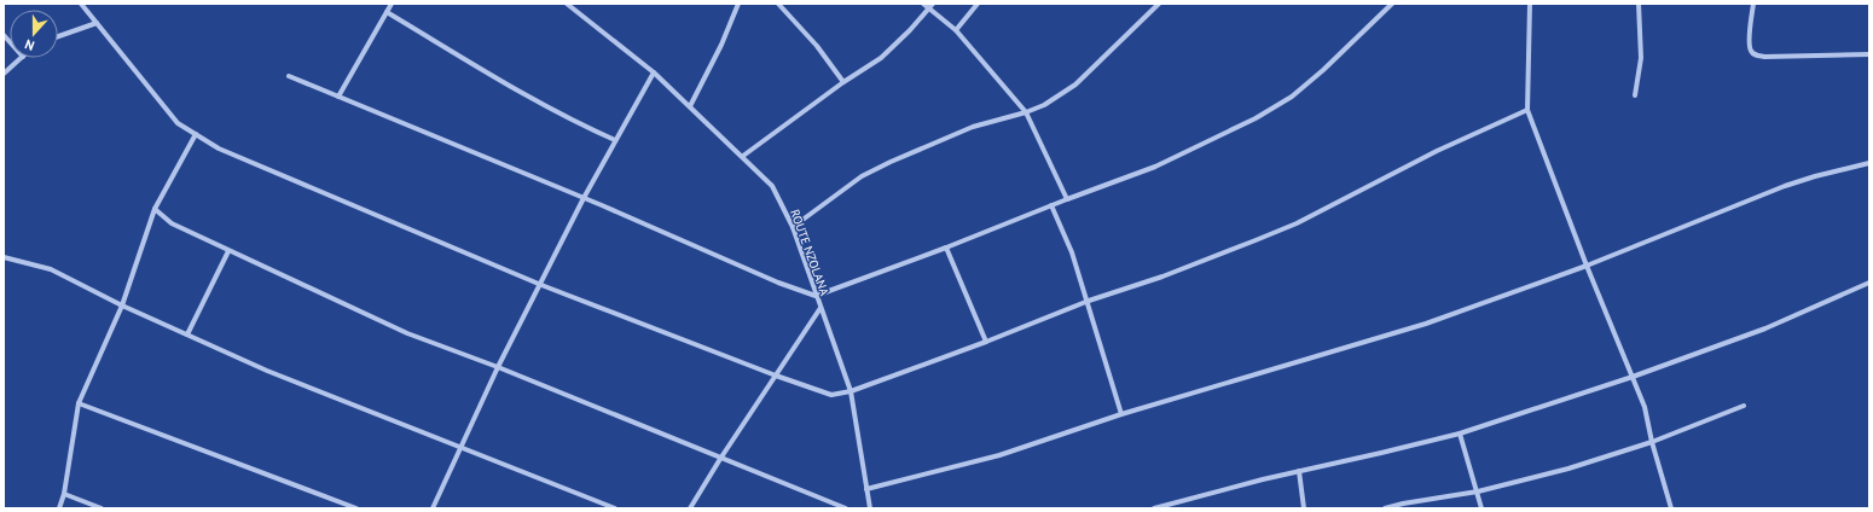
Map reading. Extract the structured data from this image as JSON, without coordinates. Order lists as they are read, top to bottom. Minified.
{"streets":{"street":["ROUTE NZOLANA"]},"north":"bottom"}
